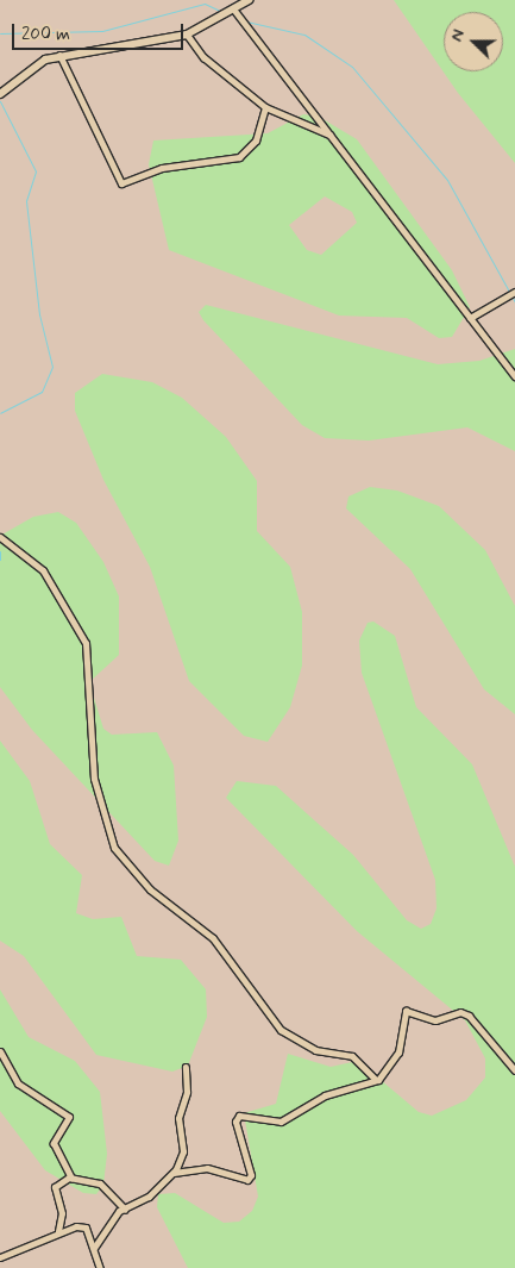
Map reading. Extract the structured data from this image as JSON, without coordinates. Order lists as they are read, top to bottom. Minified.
{"scale_bar":"200 m","north":"left"}
